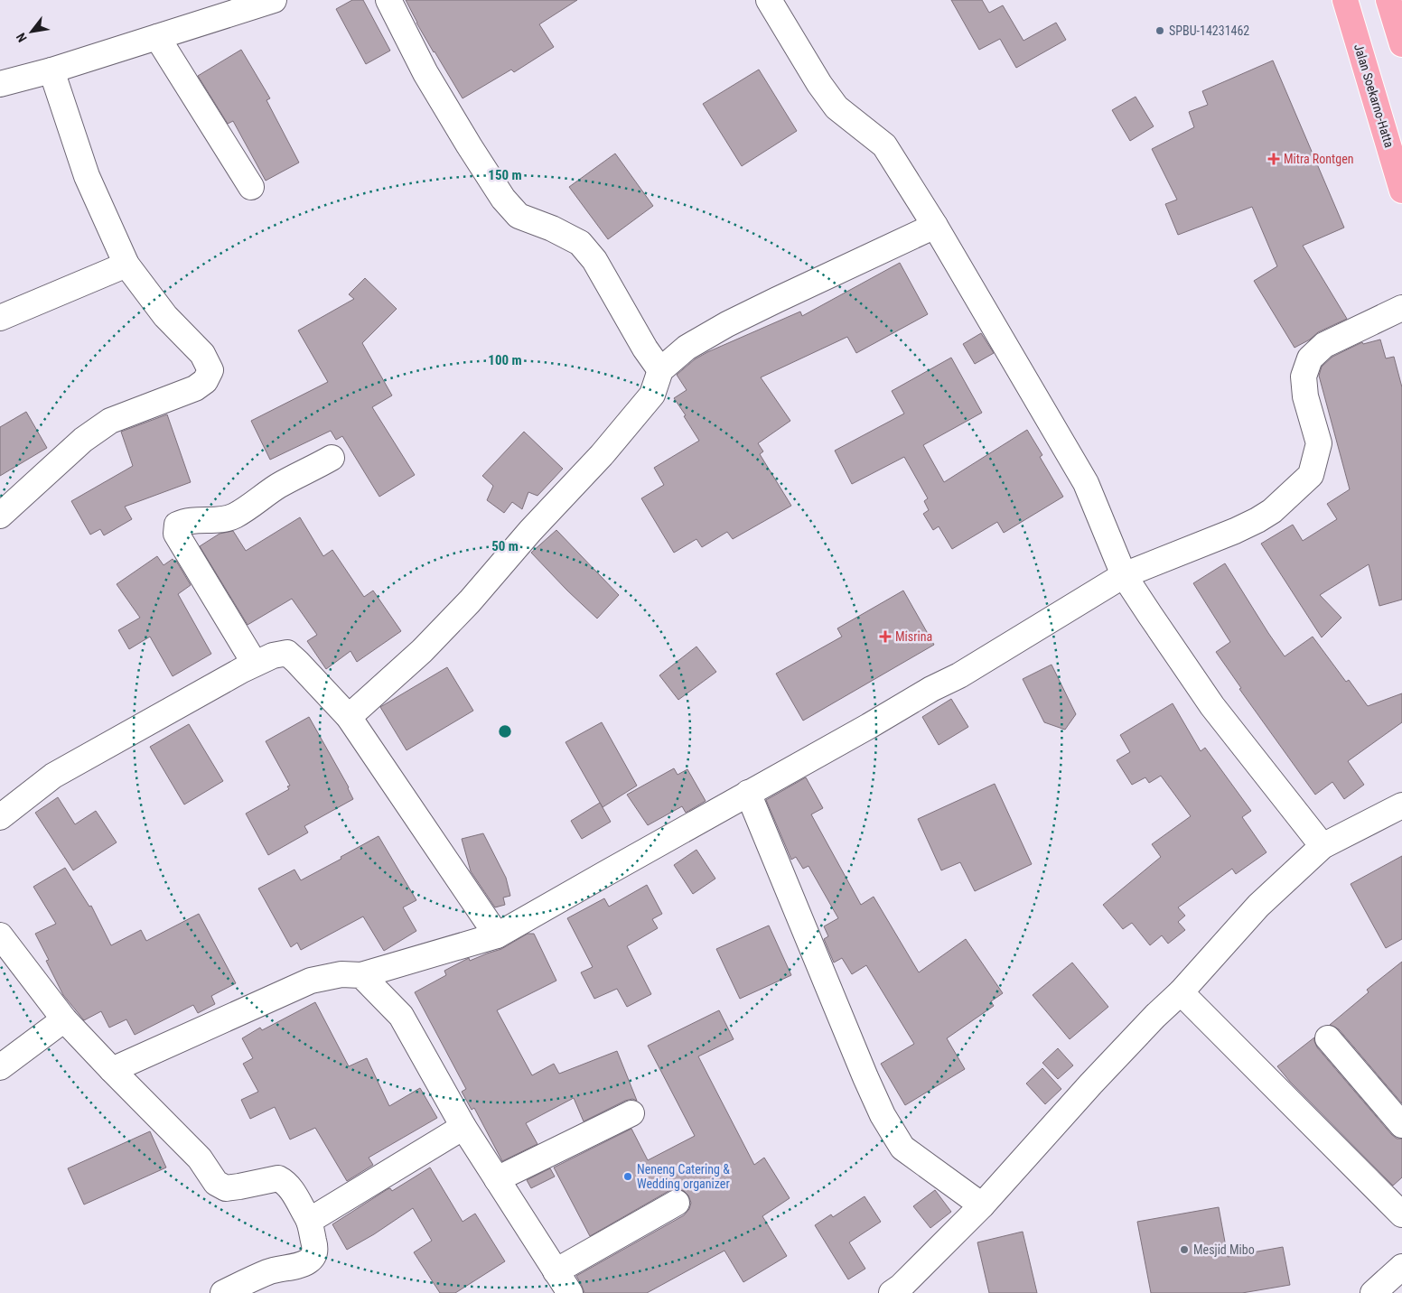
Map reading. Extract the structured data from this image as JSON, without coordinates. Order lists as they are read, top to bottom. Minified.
{"streets":{"highway":["Jalan Soekarno-Hatta"]},"places":{"other":["SPBU-14231462","Neneng Catering & Wedding organizer","Mesjid Mibo"],"health":["Mitra Rontgen","Misrina"]},"north":"bottom left","rings":["150 m","100 m","50 m"]}
